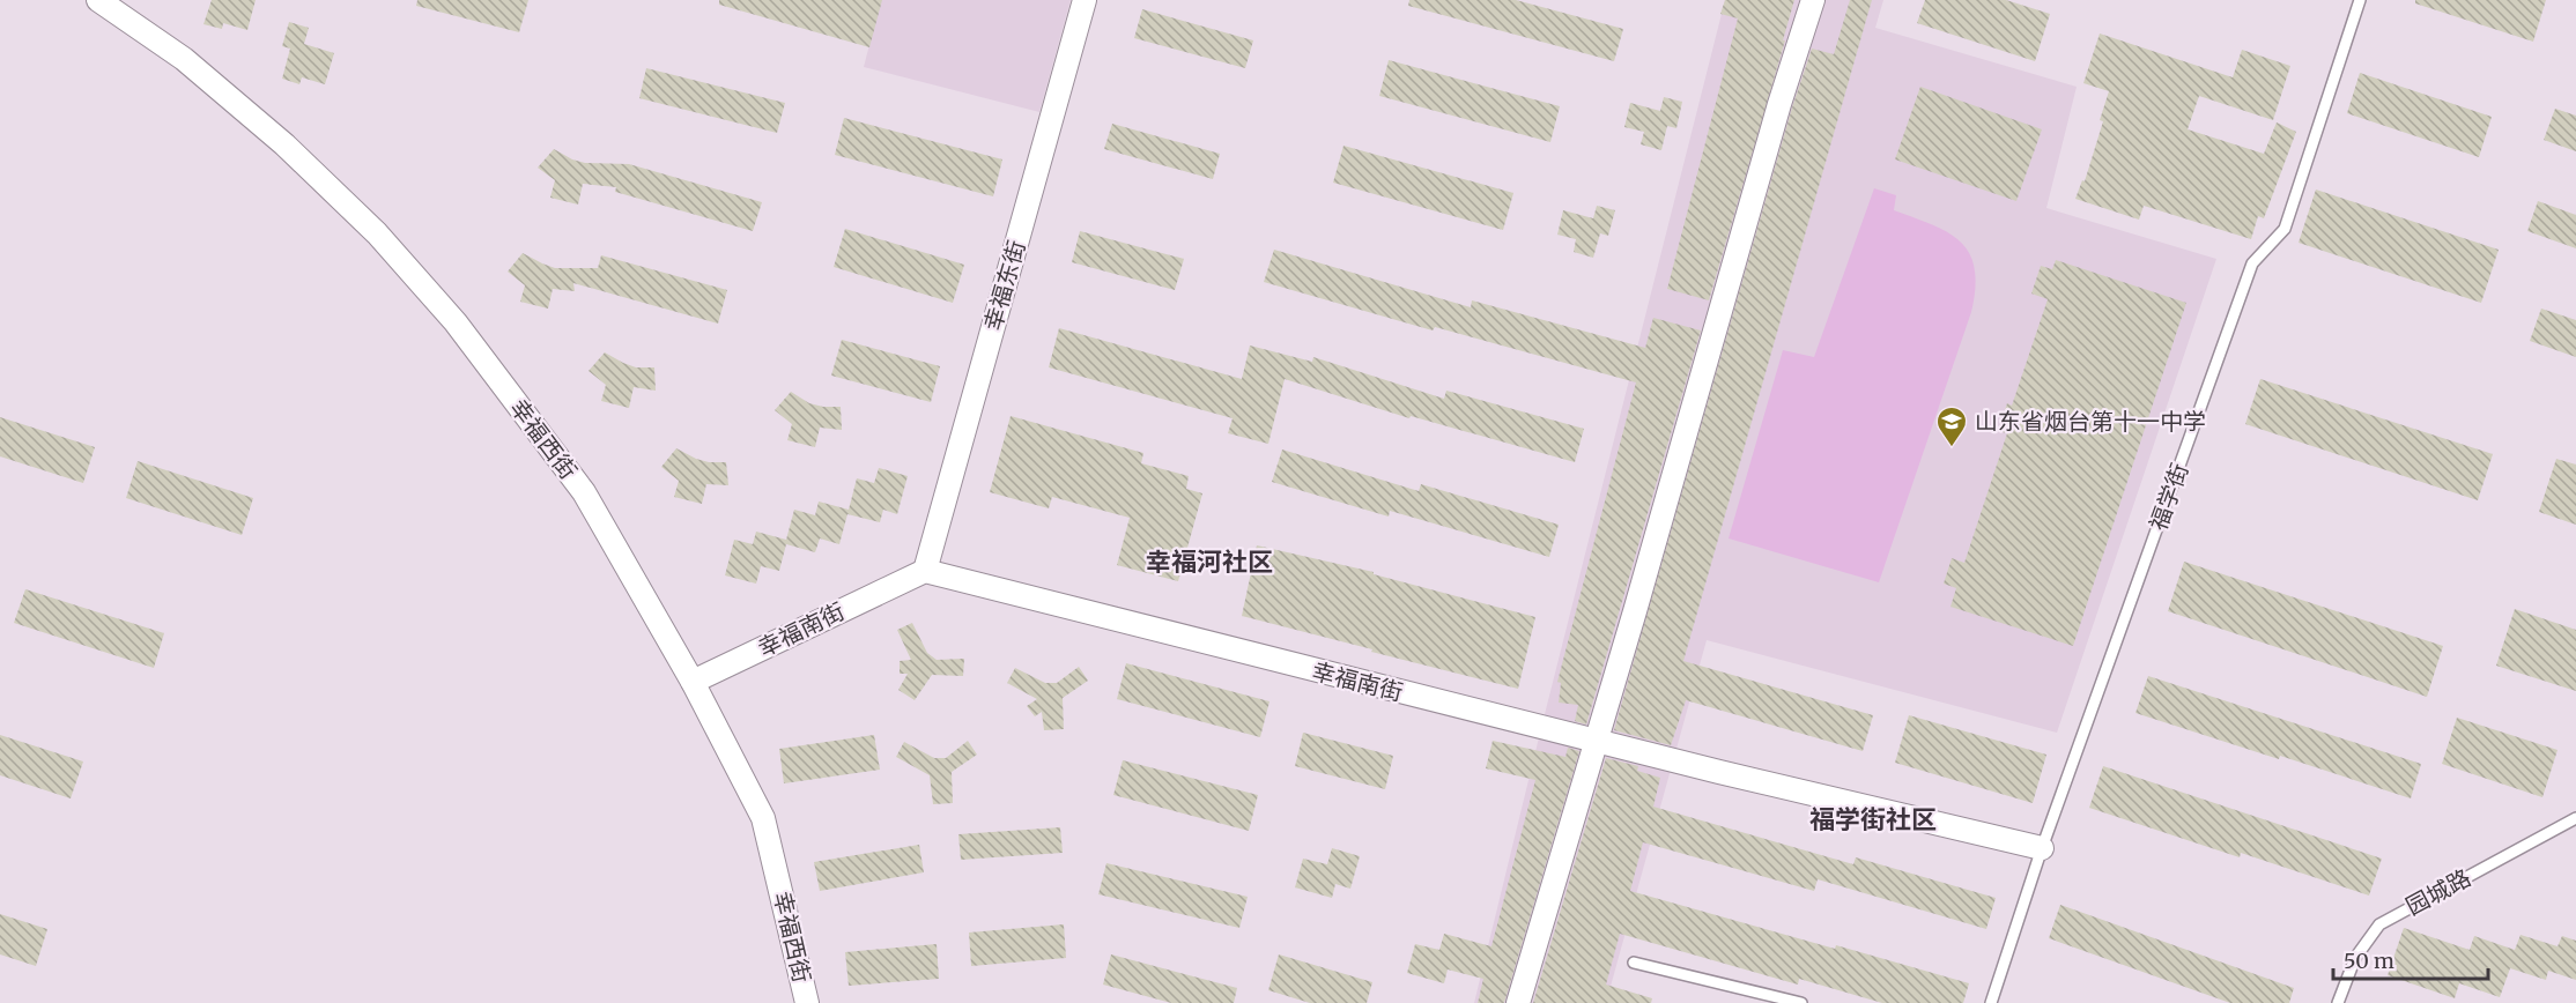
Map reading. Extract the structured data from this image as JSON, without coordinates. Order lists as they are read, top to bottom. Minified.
{"streets":{"street":["幸福东街","幸福西街","幸福南街"],"lane":["福学街","园城路"]},"crossings":[["幸福东街","幸福南街"],["幸福西街","幸福南街"],["福学街","幸福南街"]],"districts":["幸福河社区","福学街社区"],"places":{"school or university":["山东省烟台第十一中学"]},"scale_bar":"50 m"}
